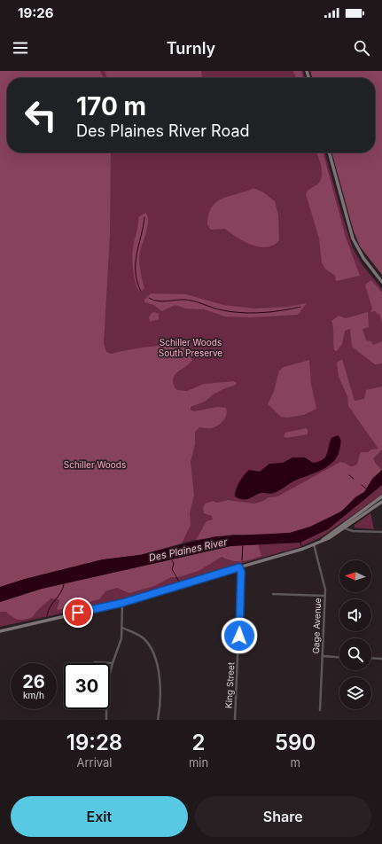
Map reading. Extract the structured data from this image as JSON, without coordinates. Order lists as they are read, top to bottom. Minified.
{"streets":{"street":["Gage Avenue","King Street"]},"water":["Des Plaines River"],"parks":["Schiller Woods South Preserve","Schiller Woods"],"north":"left","page":{"status":"19:26","header":"Turnly","turn":["170 m","Des Plaines River Road"],"speed":"26 km/h","limit":"30","eta":["19:28","Arrival","2","min","590","m"],"buttons":["Exit","Share"]}}
